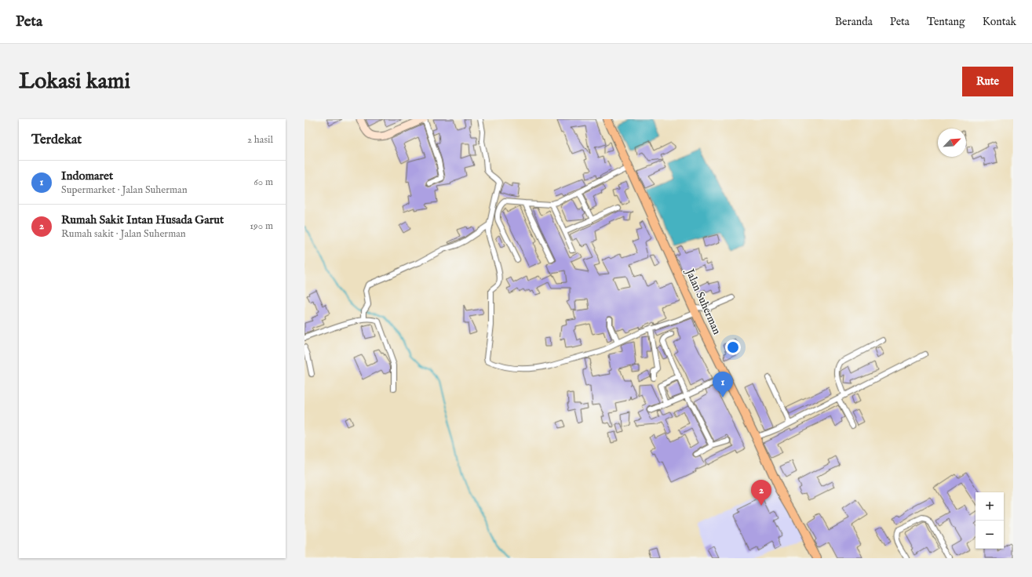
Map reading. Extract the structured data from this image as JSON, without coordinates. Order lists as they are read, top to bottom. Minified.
{"streets":{"main road":["Jalan Suherman"]},"north":"top right","page":{"header":"Peta","nav":["Beranda","Peta","Tentang","Kontak"],"buttons":"Rute","title":"Lokasi kami","heading":["Terdekat","2 hasil"],"list":[{"mark":"1","name":"Indomaret","note":"Supermarket · Jalan Suherman","value":"60 m"},{"mark":"2","name":"Rumah Sakit Intan Husada Garut","note":"Rumah sakit · Jalan Suherman","value":"190 m"}],"pins":["1","2"],"map_buttons":["+","−"]}}
